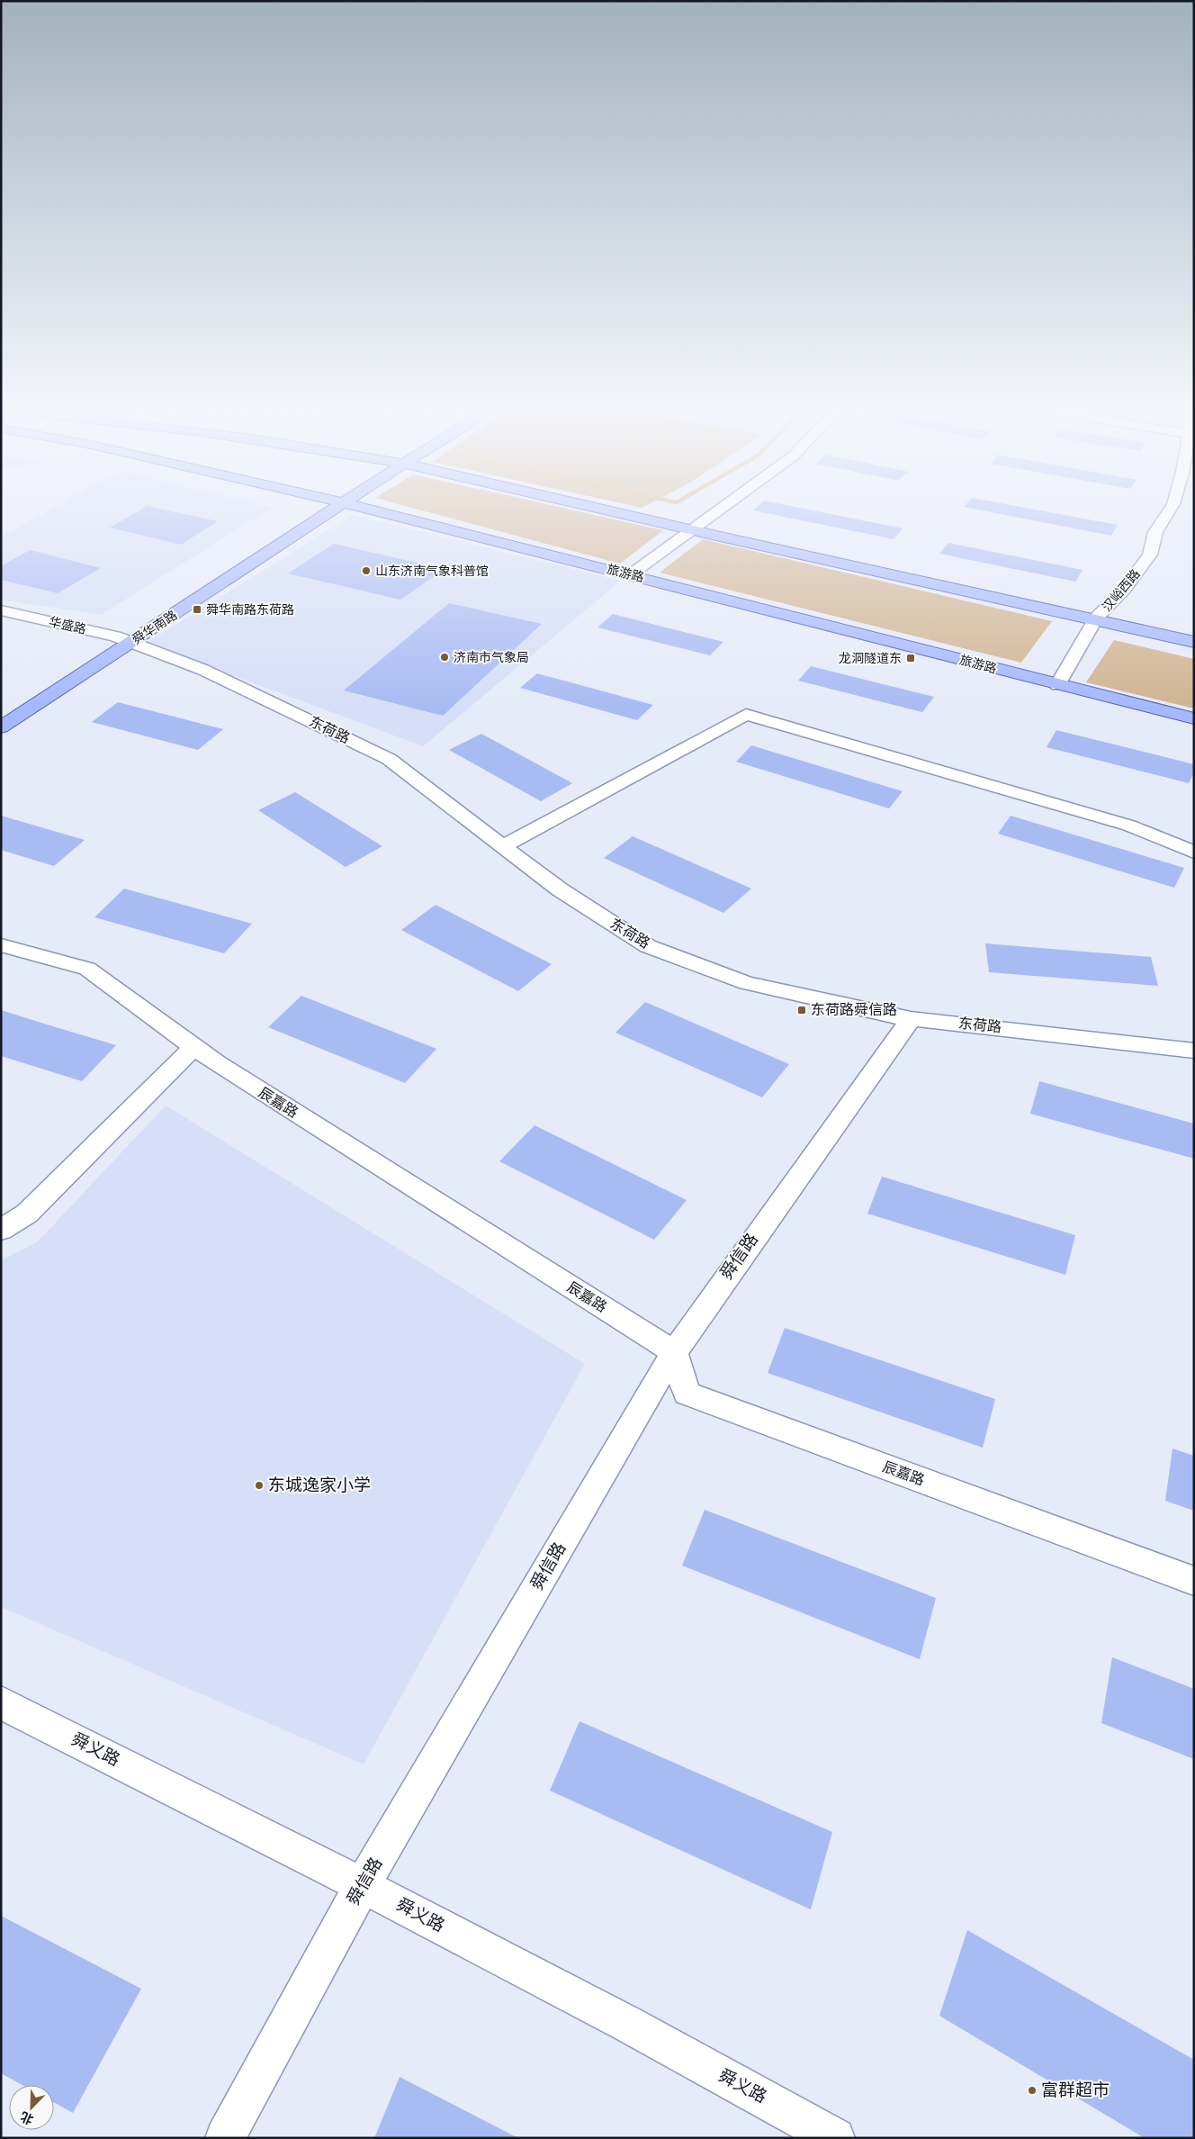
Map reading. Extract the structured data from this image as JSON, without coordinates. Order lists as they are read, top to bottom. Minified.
{"streets":{"main road":["旅游路","舜华南路"],"street":["汉峪西路","华盛路","东荷路","辰嘉路","舜信路","舜义路"]},"crossings":[["旅游路","汉峪西路"],["华盛路","舜华南路"],["华盛路","东荷路"],["舜华南路","东荷路"],["东荷路","舜信路"],["辰嘉路","舜信路"],["舜信路","舜义路"]],"places":{"other":["山东济南气象科普馆","济南市气象局","东城逸家小学","富群超市"],"transit":["舜华南路东荷路","龙洞隧道东","东荷路舜信路"]},"north":"bottom left"}
